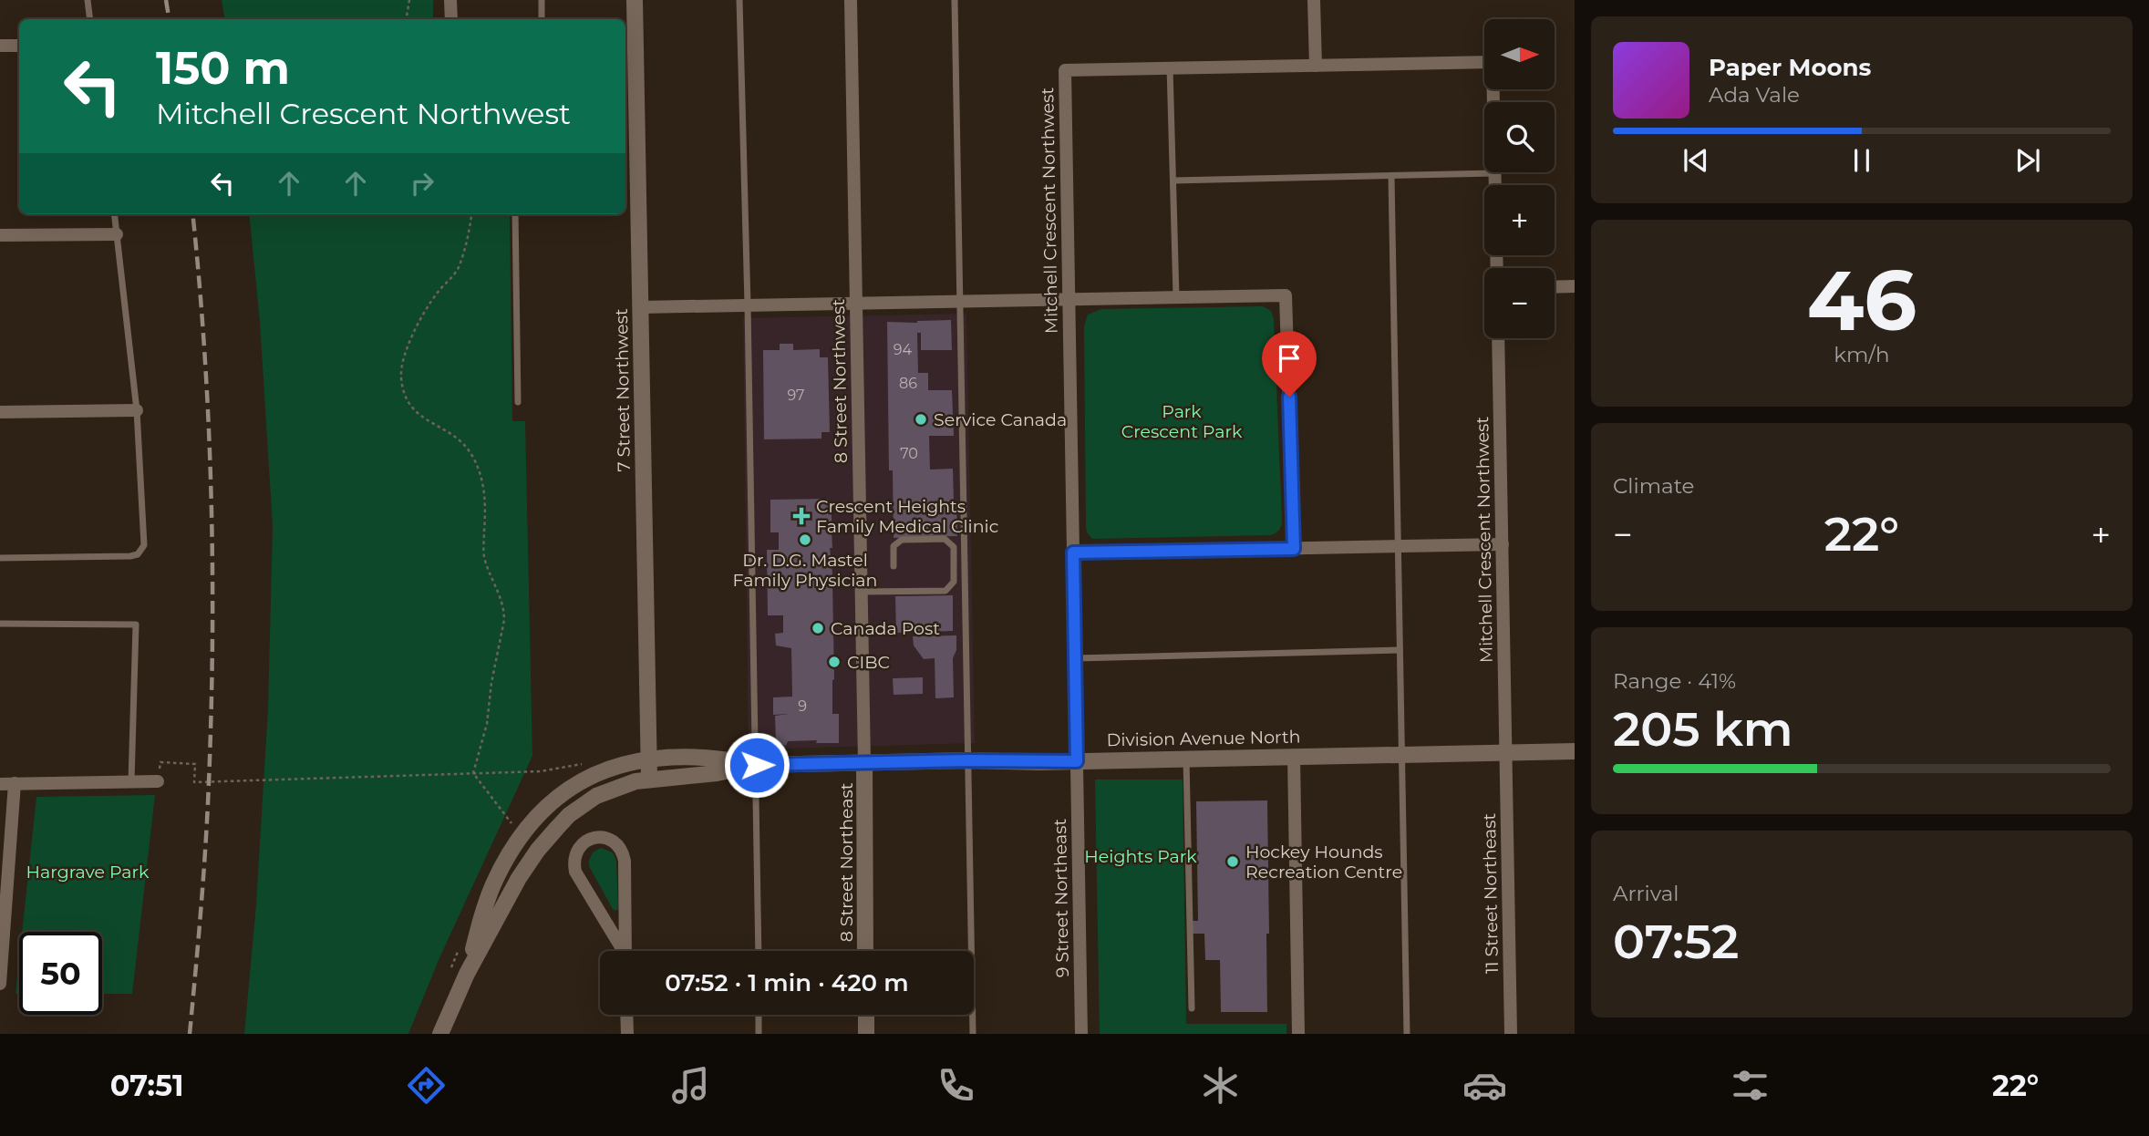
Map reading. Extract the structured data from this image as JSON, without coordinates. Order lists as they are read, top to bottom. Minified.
{"streets":{"main road":["7 Street Northwest","Division Avenue North","8 Street Northeast"],"street":["Mitchell Crescent Northwest","8 Street Northwest","11 Street Northeast","9 Street Northeast"]},"crossings":[["Mitchell Crescent Northwest","Division Avenue North"],["Mitchell Crescent Northwest","11 Street Northeast"],["Mitchell Crescent Northwest","9 Street Northeast"],["8 Street Northwest","Division Avenue North"],["8 Street Northwest","8 Street Northeast"],["7 Street Northwest","Division Avenue North"],["Division Avenue North","8 Street Northeast"],["Division Avenue North","11 Street Northeast"],["Division Avenue North","9 Street Northeast"]],"parks":["Park Crescent Park","Heights Park","Hargrave Park"],"places":{"other":["Service Canada","Dr. D.G. Mastel Family Physician","Canada Post","CIBC","Hockey Hounds Recreation Centre"],"health":["Crescent Heights Family Medical Clinic"]},"house_numbers":["94","86","97","70","9"],"north":"right","page":{"map_buttons":["+","−"],"turn":["150 m","Mitchell Crescent Northwest"],"song":["Paper Moons","Ada Vale"],"tile":[["46","km/h"],"Climate",["Range · 41%","205 km"],["Arrival","07:52"]],"heat":["−","22°","+"],"limit":"50","trip":"07:52 · 1 min · 420 m","tabs":["07:51","22°"]}}
